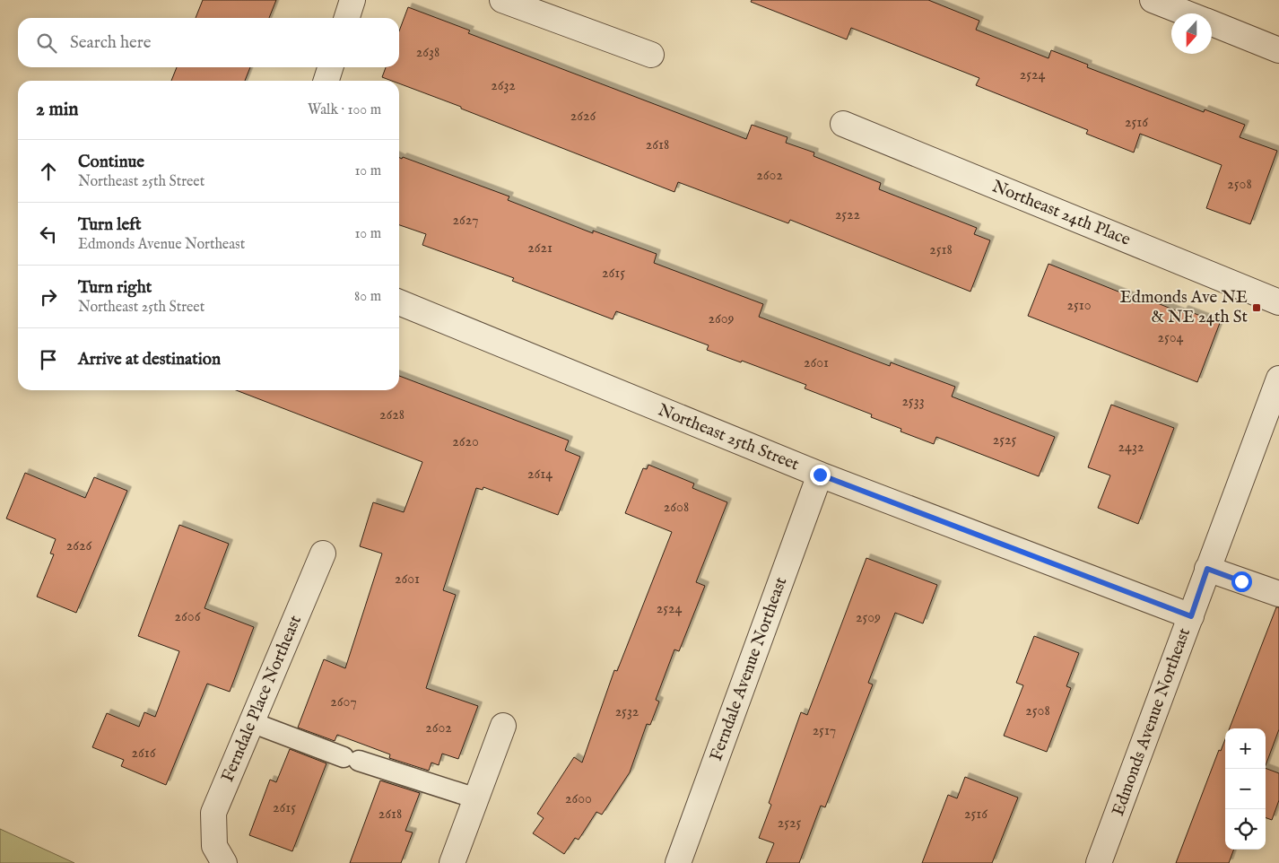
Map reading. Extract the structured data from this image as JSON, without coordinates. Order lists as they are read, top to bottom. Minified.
{"streets":{"street":["Northeast 24th Place","Northeast 25th Street","Ferndale Avenue Northeast","Ferndale Place Northeast","Edmonds Avenue Northeast"]},"crossings":[["Northeast 25th Street","Ferndale Avenue Northeast"],["Northeast 25th Street","Edmonds Avenue Northeast"]],"places":{"transit":["Edmonds Ave NE & NE 24th St"]},"house_numbers":["2638","2524","2632","2626","2516","2618","2602","2508","2522","2627","2621","2518","2615","2510","2609","2504","2601","2533","2628","2525","2620","2432","2614","2608","2626","2601","2524","2606","2509","2607","2508","2532","2602","2517","2616","2600","2615","2618","2516","2525"],"north":"bottom","page":{"search":"Search here","heading":["2 min","Walk · 100 m"],"list":[["Continue","Northeast 25th Street","10 m"],["Turn left","Edmonds Avenue Northeast","10 m"],["Turn right","Northeast 25th Street","80 m"],"Arrive at destination"],"map_buttons":["+","−"]}}
